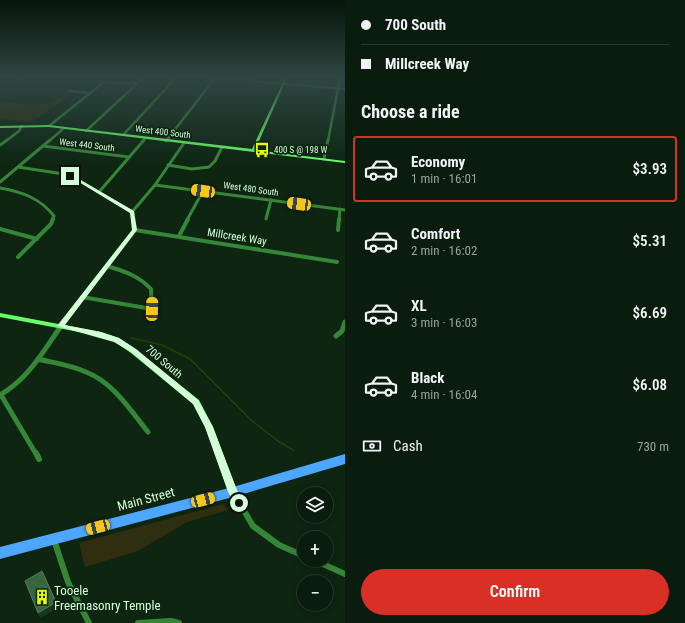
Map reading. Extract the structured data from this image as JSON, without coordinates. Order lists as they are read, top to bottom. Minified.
{"streets":{"highway":["Main Street"],"street":["West 400 South","West 440 South","West 480 South","Millcreek Way","700 South"]},"crossings":[["700 South","Main Street"]],"places":{"bus stop":["400 S @ 198 W"],"building":["Tooele Freemasonry Temple"]},"page":{"banner":["700 South","Millcreek Way"],"heading":"Choose a ride","list":[{"name":"Economy","note":"1 min · 16:01","value":"$3.93"},{"name":"Comfort","note":"2 min · 16:02","value":"$5.31"},{"name":"XL","note":"3 min · 16:03","value":"$6.69"},{"name":"Black","note":"4 min · 16:04","value":"$6.08"}],"pay":["Cash","730 m"],"map_buttons":["+","−"],"buttons":"Confirm"}}
